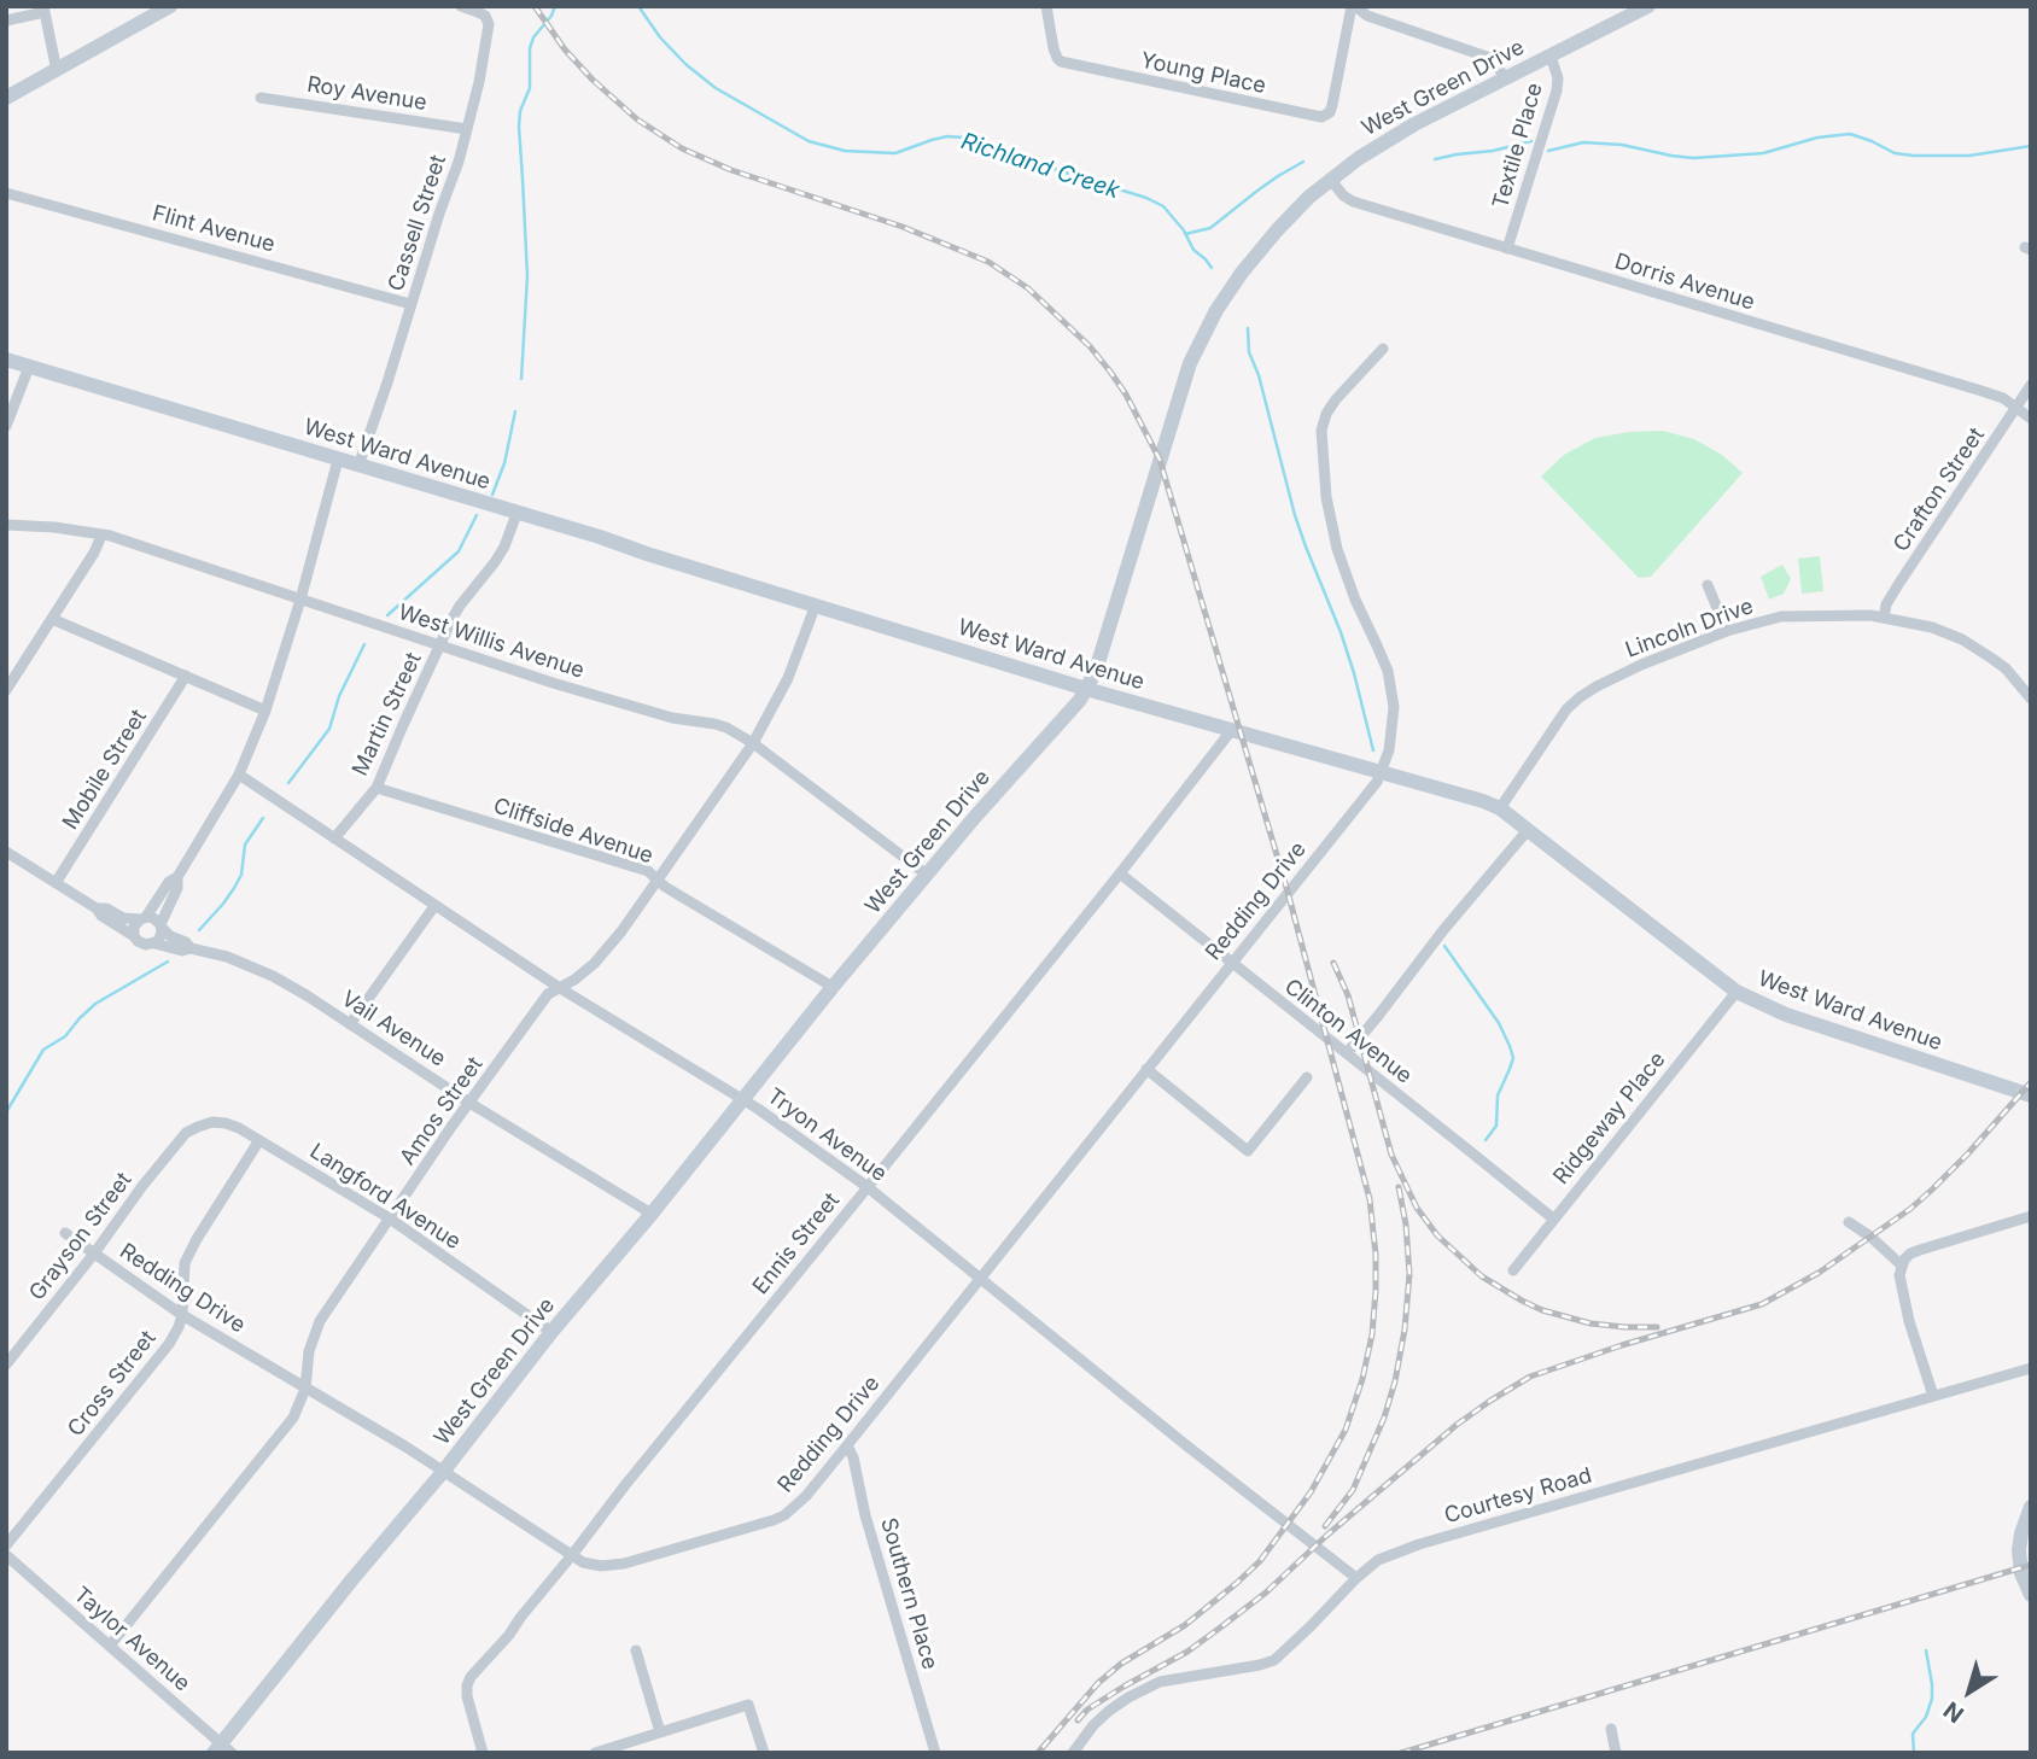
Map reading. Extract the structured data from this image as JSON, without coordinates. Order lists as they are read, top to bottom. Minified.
{"streets":{"street":["Young Place","West Green Drive","Roy Avenue","Textile Place","Cassell Street","Flint Avenue","Dorris Avenue","West Ward Avenue","Crafton Street","Lincoln Drive","West Willis Avenue","Martin Street","Mobile Street","Cliffside Avenue","Redding Drive","Vail Avenue","Clinton Avenue","Amos Street","Ridgeway Place","Tryon Avenue","Langford Avenue","Grayson Street","Ennis Street","Cross Street","Courtesy Road","Southern Place","Taylor Avenue"]},"crossings":[["Young Place","Textile Place"],["West Green Drive","Textile Place"],["West Green Drive","Dorris Avenue"],["West Green Drive","West Ward Avenue"],["West Green Drive","West Willis Avenue"],["West Green Drive","Cliffside Avenue"],["West Green Drive","Redding Drive"],["West Green Drive","Vail Avenue"],["West Green Drive","Tryon Avenue"],["West Green Drive","Langford Avenue"],["West Green Drive","Taylor Avenue"],["Roy Avenue","Cassell Street"],["Textile Place","Dorris Avenue"],["Cassell Street","Flint Avenue"],["Cassell Street","West Ward Avenue"],["Dorris Avenue","Crafton Street"],["West Ward Avenue","Lincoln Drive"],["West Ward Avenue","Martin Street"],["West Ward Avenue","Redding Drive"],["West Ward Avenue","Amos Street"],["West Ward Avenue","Ridgeway Place"],["West Ward Avenue","Ennis Street"],["Crafton Street","Lincoln Drive"],["West Willis Avenue","Martin Street"],["West Willis Avenue","Amos Street"],["Martin Street","Cliffside Avenue"],["Martin Street","Tryon Avenue"],["Cliffside Avenue","Amos Street"],["Redding Drive","Clinton Avenue"],["Redding Drive","Amos Street"],["Redding Drive","Tryon Avenue"],["Redding Drive","Grayson Street"],["Redding Drive","Ennis Street"],["Redding Drive","Cross Street"],["Redding Drive","Southern Place"],["Vail Avenue","Amos Street"],["Clinton Avenue","Ridgeway Place"],["Clinton Avenue","Ennis Street"],["Amos Street","Tryon Avenue"],["Amos Street","Langford Avenue"],["Amos Street","Taylor Avenue"],["Tryon Avenue","Ennis Street"],["Tryon Avenue","Courtesy Road"],["Langford Avenue","Grayson Street"],["Langford Avenue","Cross Street"]],"water":["Richland Creek"],"north":"bottom left"}
